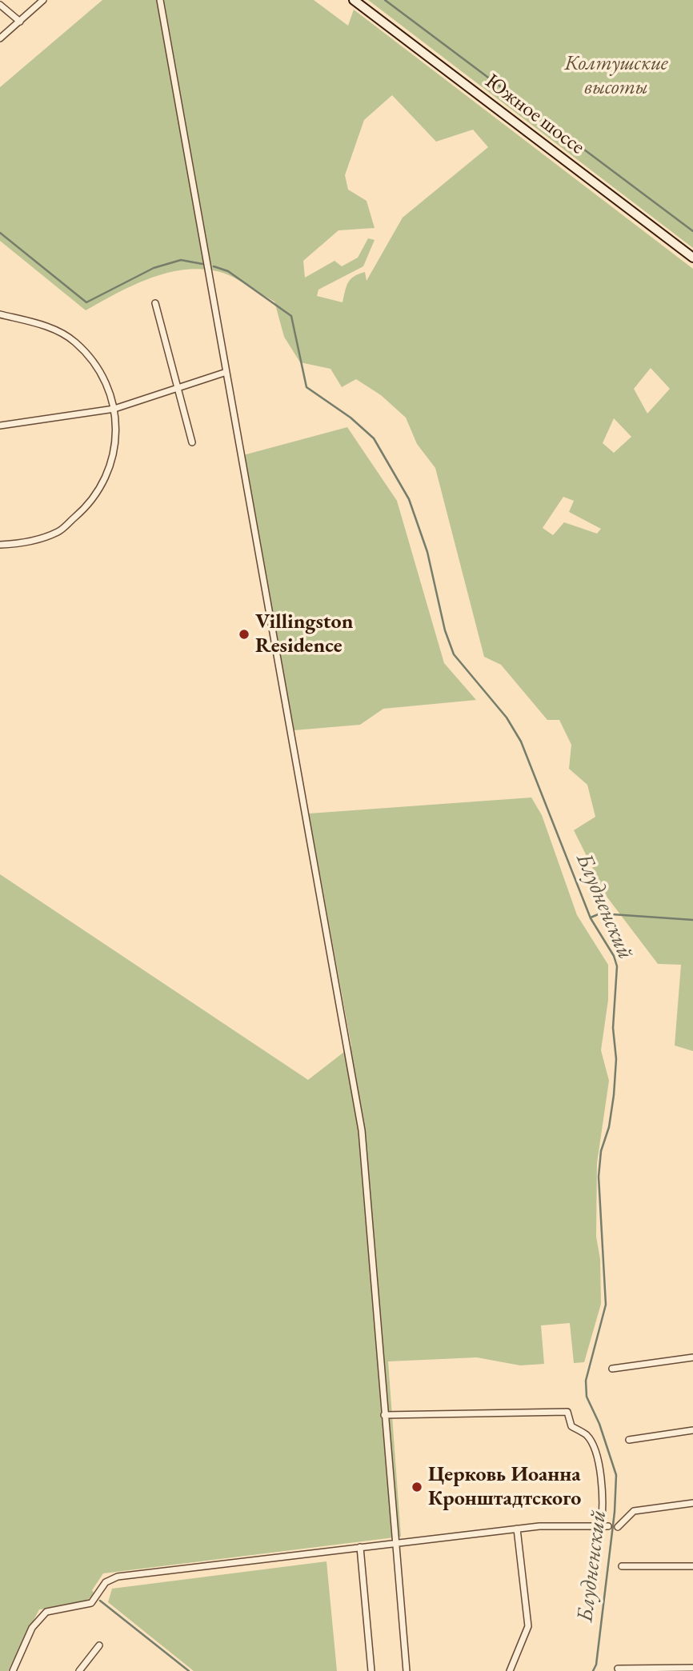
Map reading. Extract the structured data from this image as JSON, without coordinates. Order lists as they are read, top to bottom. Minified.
{"streets":{"street":["Южное шоссе"]},"water":["Блудненский"],"parks":["Колтушские высоты"],"places":["Villingston Residence","Церковь Иоанна Кронштадтского"]}
